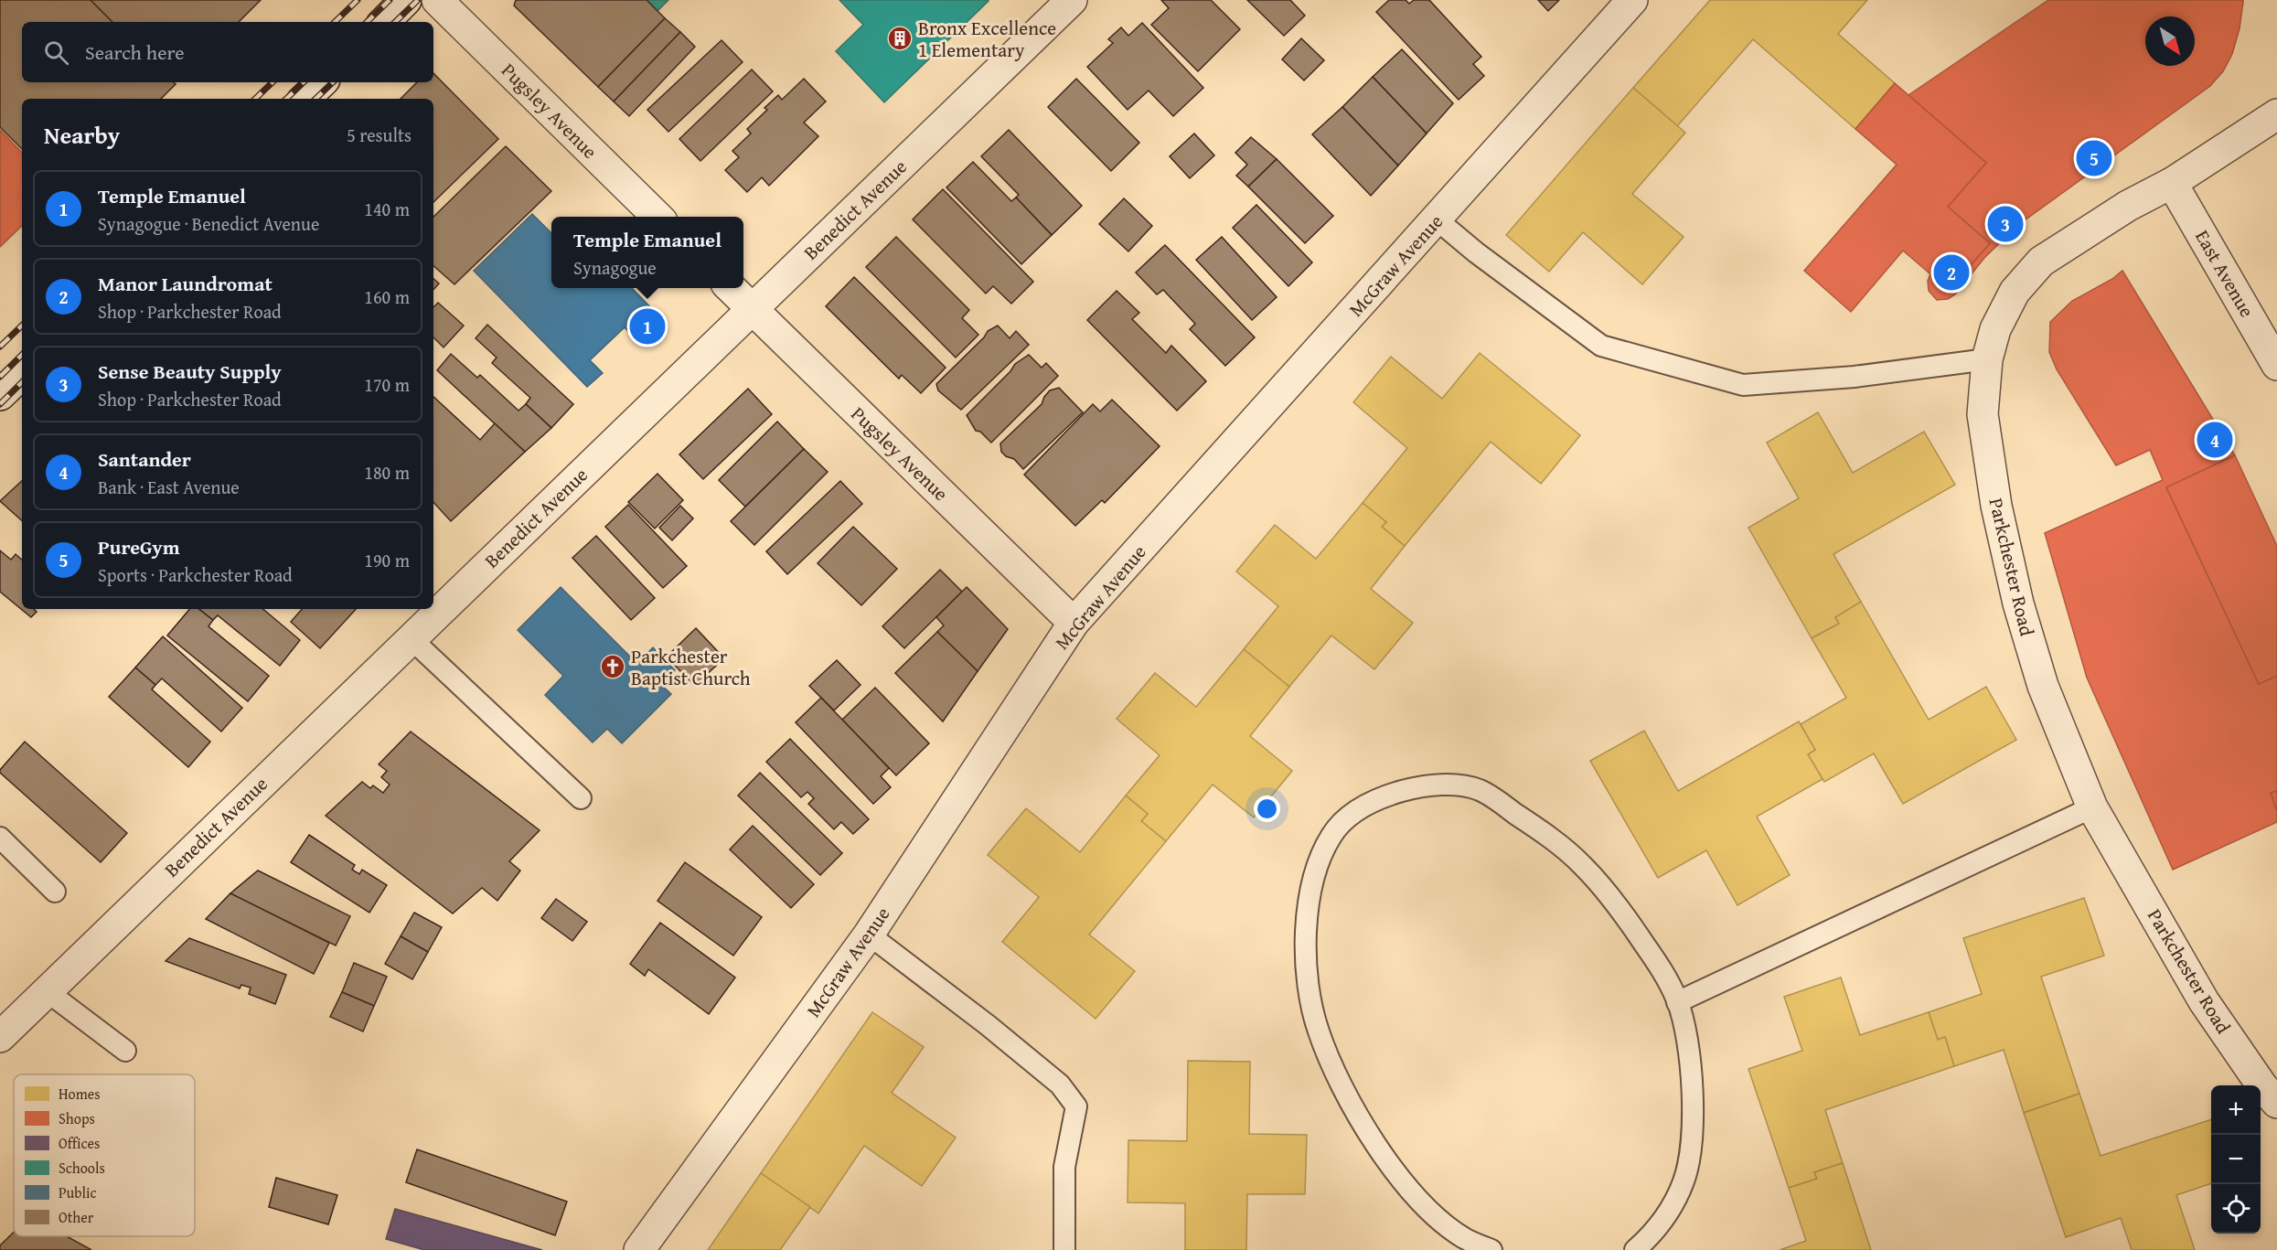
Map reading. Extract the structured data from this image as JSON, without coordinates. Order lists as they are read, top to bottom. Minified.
{"streets":{"street":["Pugsley Avenue","Benedict Avenue","McGraw Avenue","East Avenue","Parkchester Road"]},"crossings":[["Pugsley Avenue","Benedict Avenue"],["Pugsley Avenue","McGraw Avenue"],["East Avenue","Parkchester Road"]],"places":{"building":["Bronx Excellence 1 Elementary"],"church":["Parkchester Baptist Church"]},"legend":["Homes","Shops","Offices","Schools","Public","Other"],"north":"bottom right","page":{"search":"Search here","heading":["Nearby","5 results"],"pins":["5","3","2","1","4"],"list":[{"mark":"1","name":"Temple Emanuel","note":"Synagogue · Benedict Avenue","value":"140 m"},{"mark":"2","name":"Manor Laundromat","note":"Shop · Parkchester Road","value":"160 m"},{"mark":"3","name":"Sense Beauty Supply","note":"Shop · Parkchester Road","value":"170 m"},{"mark":"4","name":"Santander","note":"Bank · East Avenue","value":"180 m"},{"mark":"5","name":"PureGym","note":"Sports · Parkchester Road","value":"190 m"}],"popup":["Temple Emanuel","Synagogue"],"map_buttons":["+","−"]}}
